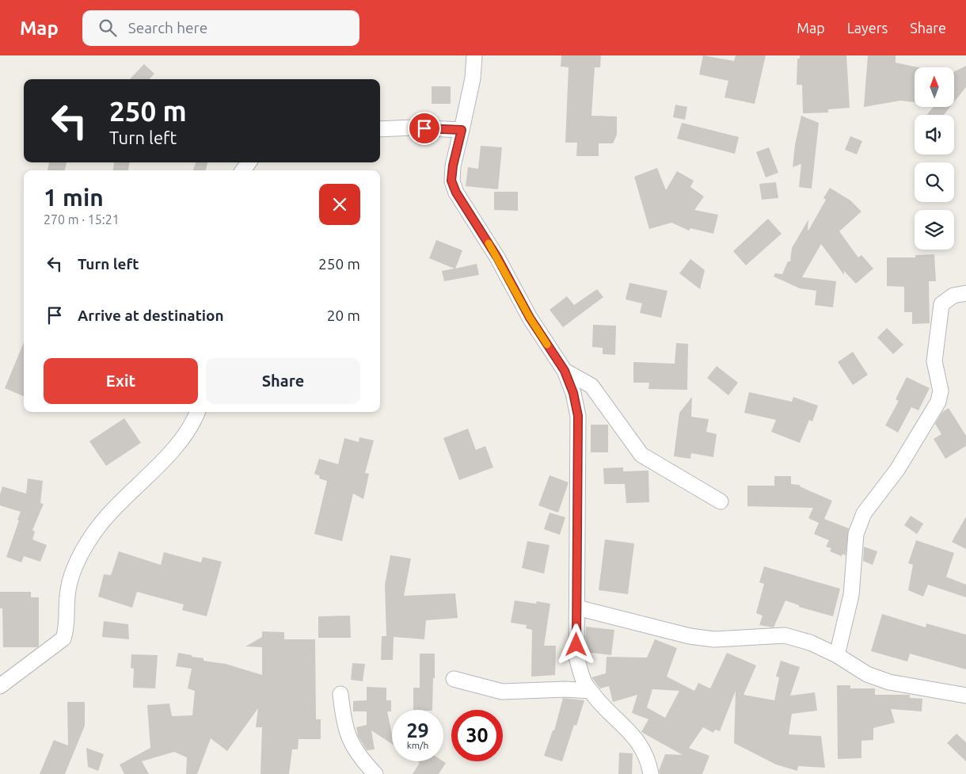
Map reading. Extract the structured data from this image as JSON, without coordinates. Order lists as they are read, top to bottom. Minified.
{"north":"top","page":{"header":"Map","search":"Search here","nav":["Map","Layers","Share"],"turn":["250 m","Turn left"],"heading":["1 min","270 m · 15:21"],"list":[{"name":"Turn left","value":"250 m"},{"name":"Arrive at destination","value":"20 m"}],"buttons":["Exit","Share"],"speed":"29 km/h","limit":"30"}}
